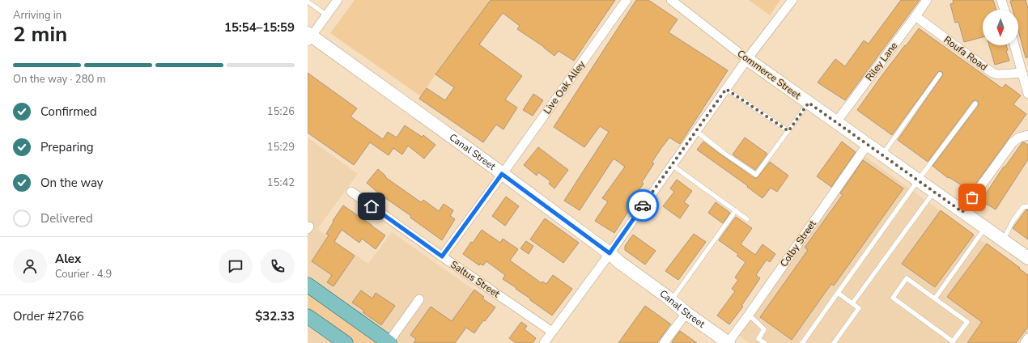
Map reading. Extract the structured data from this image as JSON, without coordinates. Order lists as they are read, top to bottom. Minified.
{"streets":{"street":["Roufa Road","Riley Lane","Commerce Street","Live Oak Alley","Canal Street","Colby Street","Saltus Street"]},"crossings":[["Roufa Road","Riley Lane"],["Riley Lane","Commerce Street"],["Commerce Street","Colby Street"],["Live Oak Alley","Canal Street"],["Live Oak Alley","Saltus Street"],["Canal Street","Colby Street"]],"north":"bottom","page":{"heading":["2 min","Arriving in","15:54–15:59"],"panel":["Alex","Courier · 4.9","Order #2766","$32.33"],"bar":"On the way · 280 m","list":[["Confirmed","15:26"],["Preparing","15:29"],["On the way","15:42"],"Delivered"]}}
